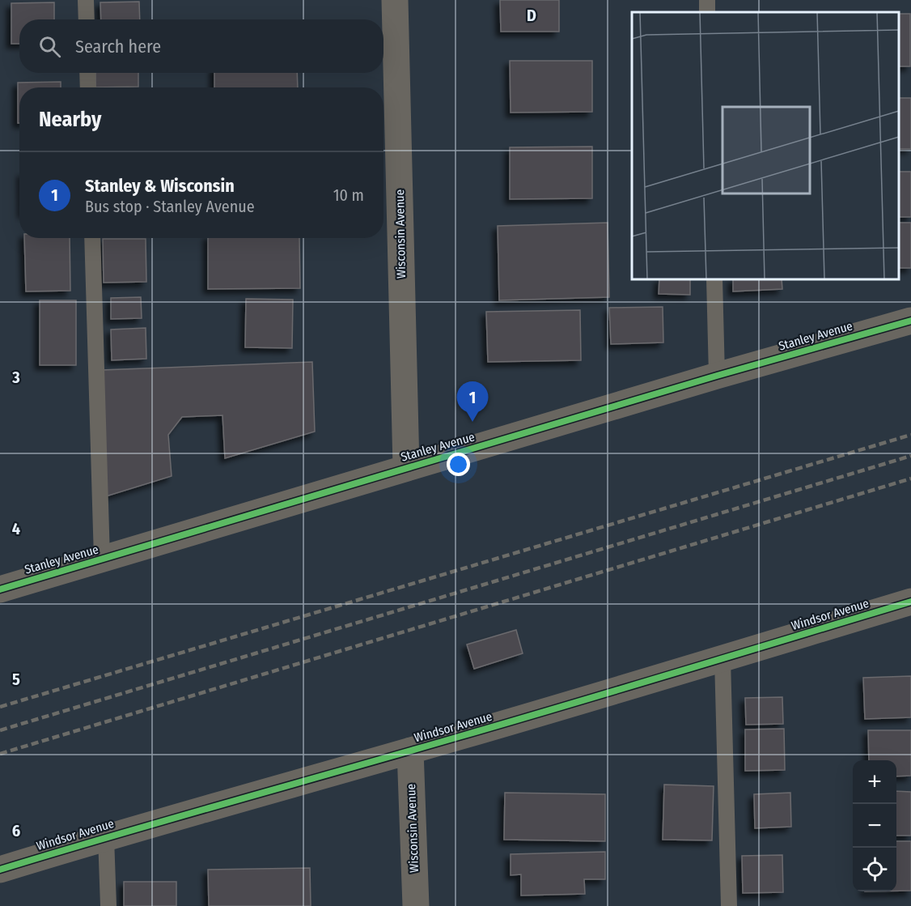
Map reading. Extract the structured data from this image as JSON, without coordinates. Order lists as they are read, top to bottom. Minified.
{"streets":{"street":["Wisconsin Avenue","Stanley Avenue","Windsor Avenue"]},"crossings":[["Wisconsin Avenue","Stanley Avenue"],["Wisconsin Avenue","Windsor Avenue"]],"page":{"search":"Search here","heading":"Nearby","list":[{"mark":"1","name":"Stanley & Wisconsin","note":"Bus stop · Stanley Avenue","value":"10 m"}],"pins":"1","map_buttons":["+","−"]},"grid":{"columns":["D"],"rows":["3","4","5","6"]}}
